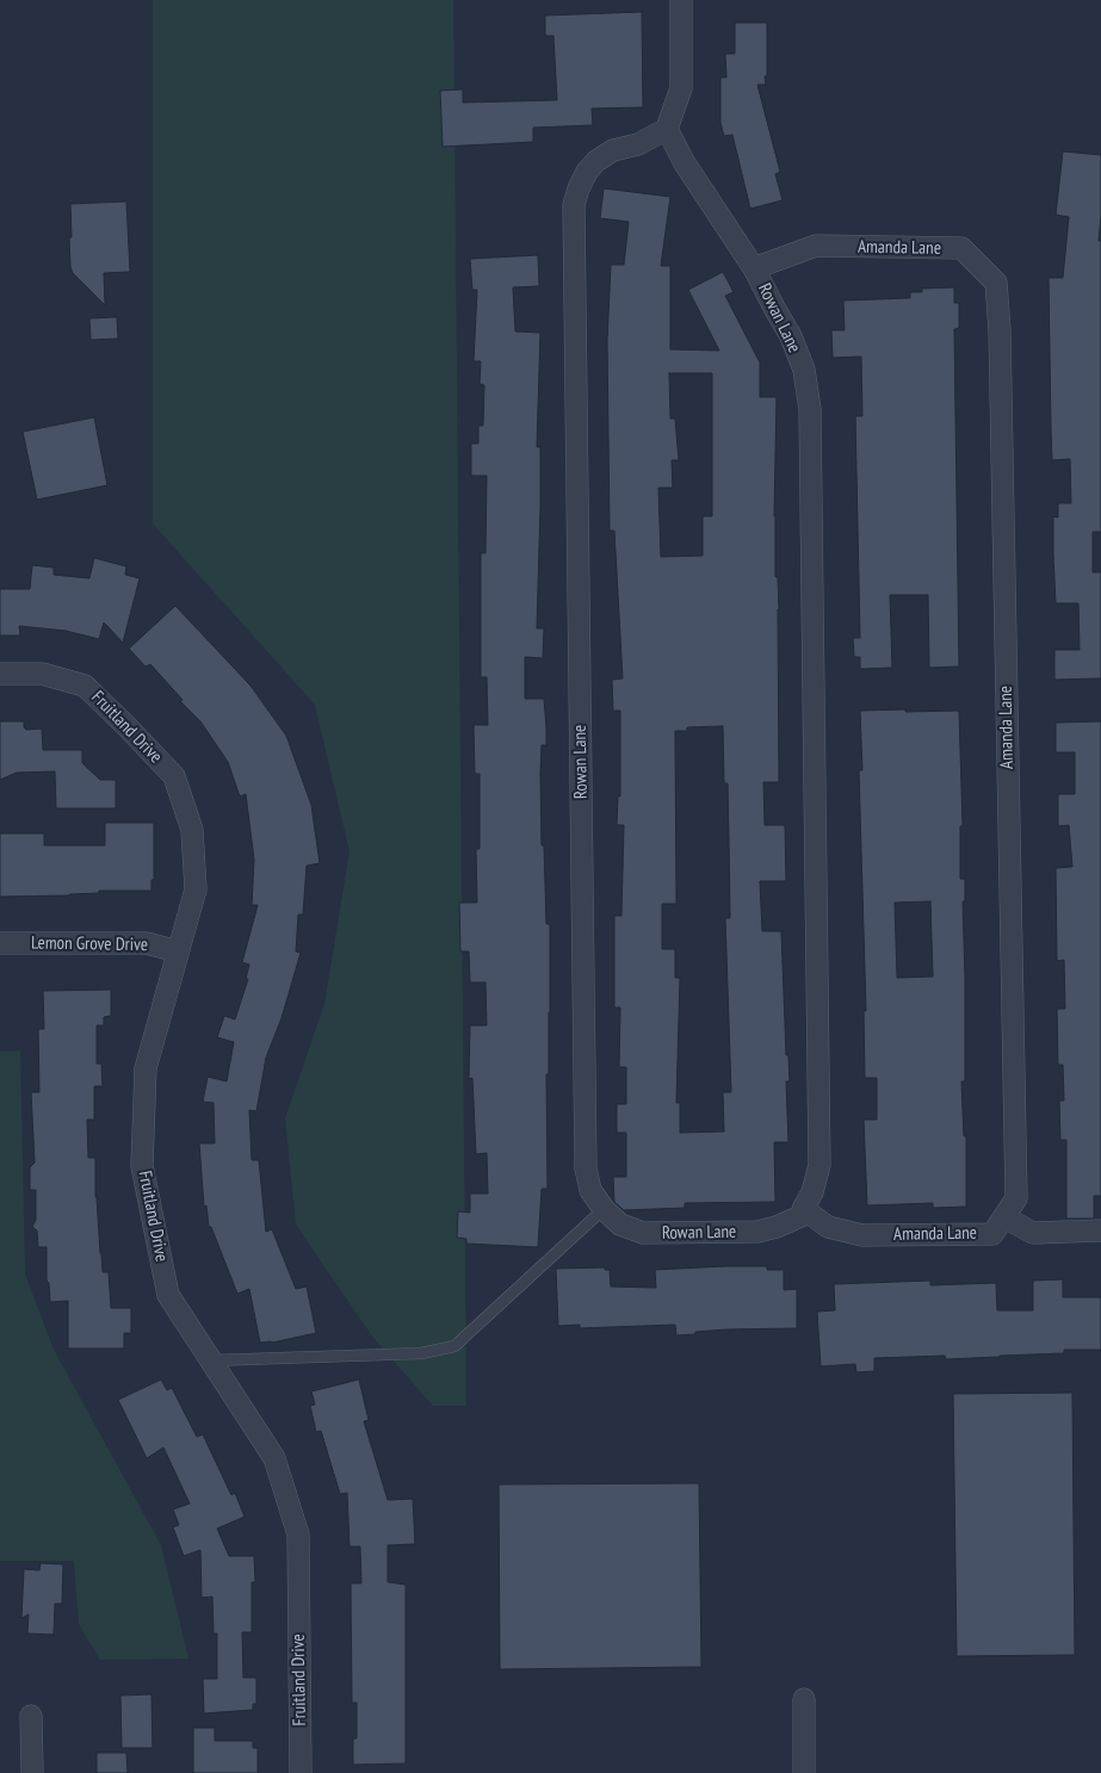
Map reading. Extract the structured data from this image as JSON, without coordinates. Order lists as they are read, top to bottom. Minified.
{"streets":{"street":["Amanda Lane","Rowan Lane","Fruitland Drive","Lemon Grove Drive"]},"crossings":[["Amanda Lane","Rowan Lane"],["Fruitland Drive","Lemon Grove Drive"]]}
